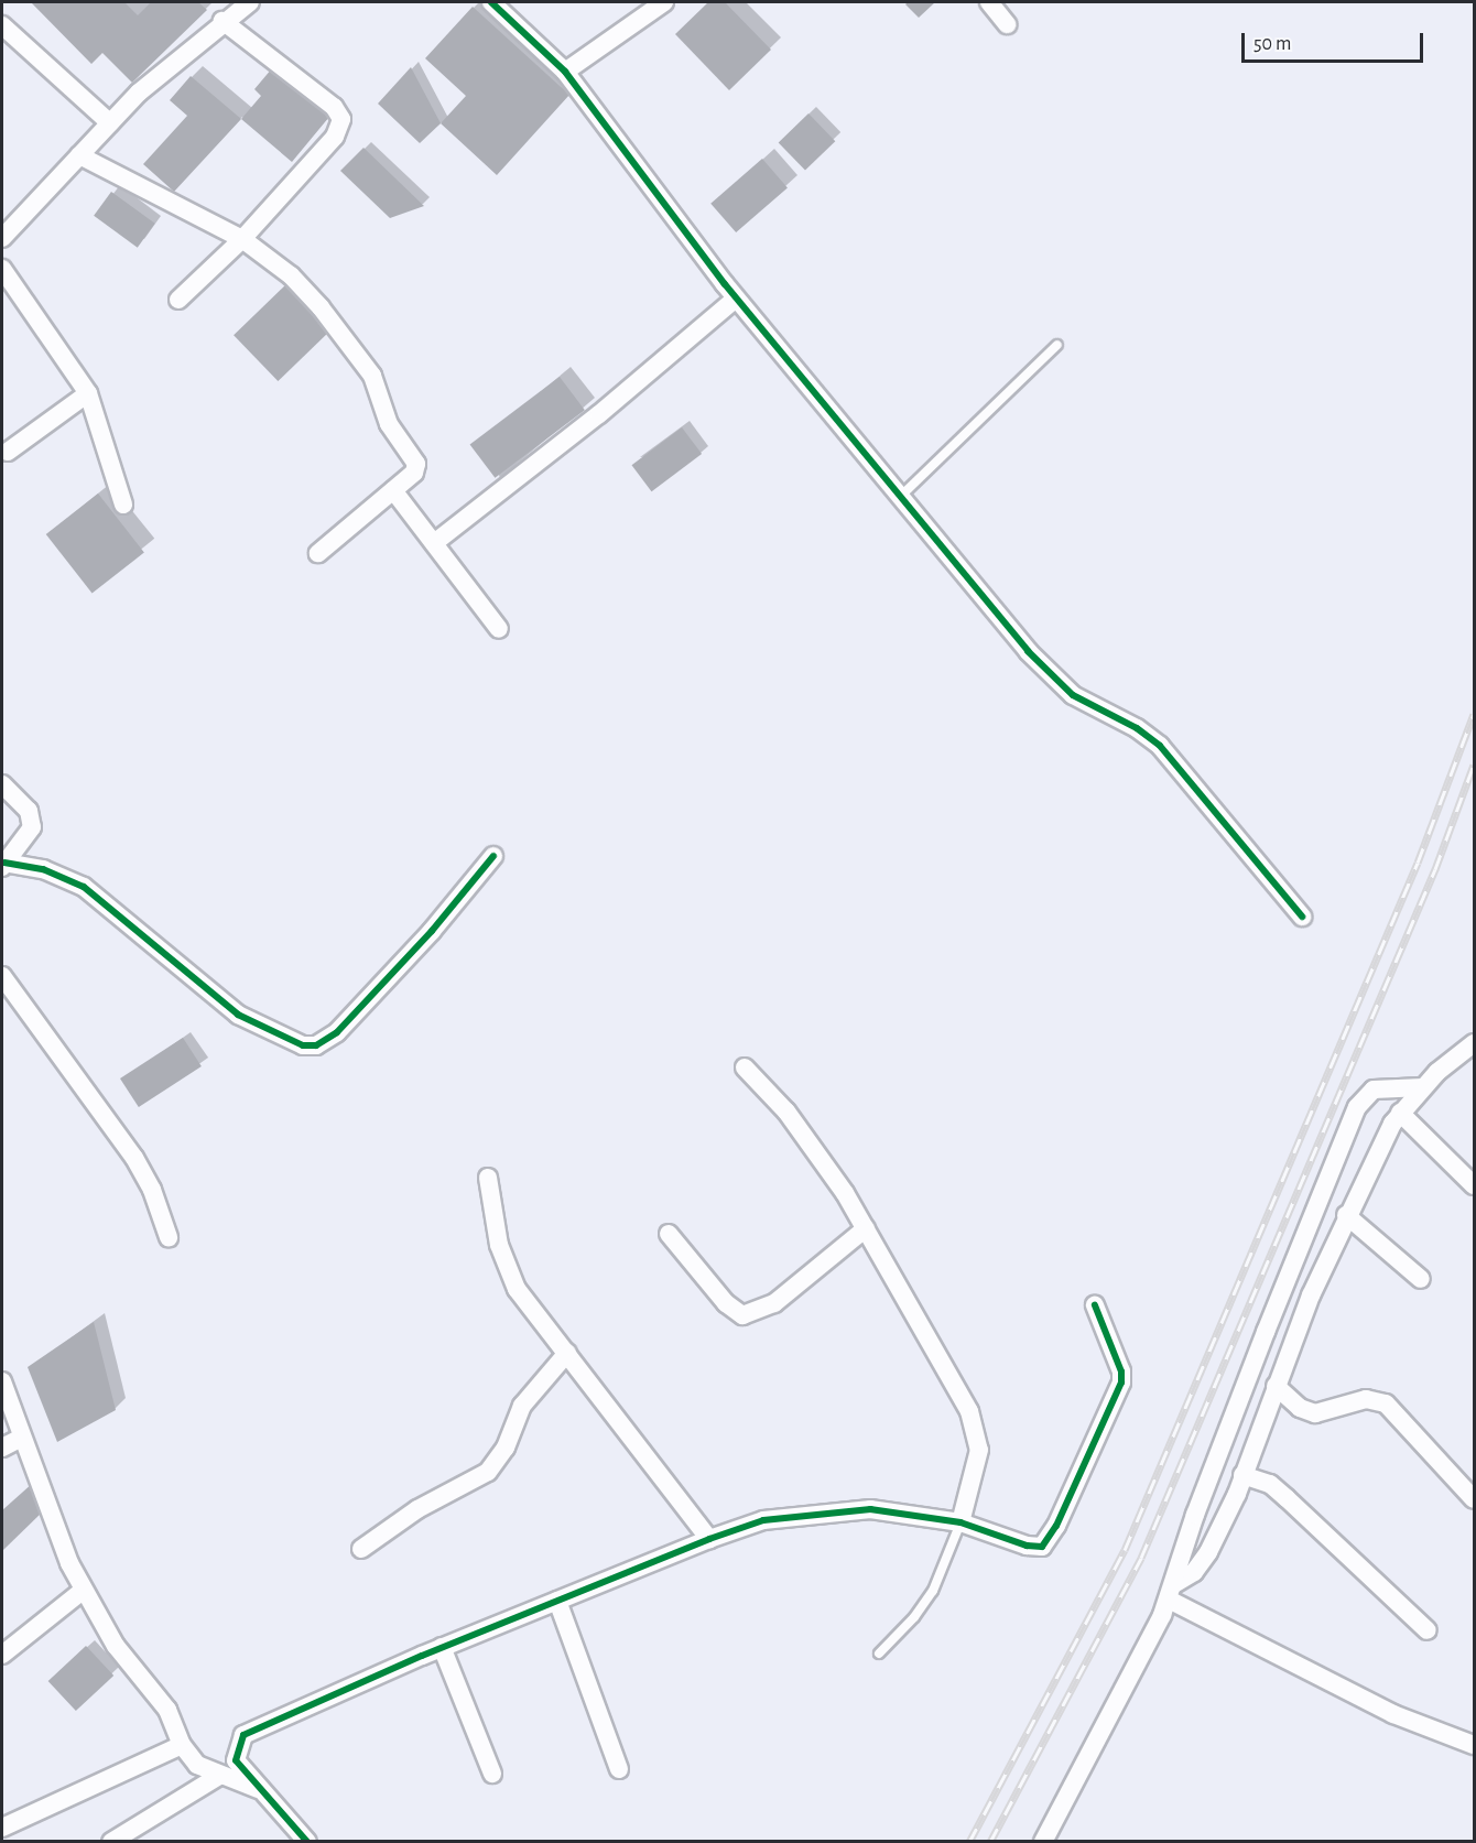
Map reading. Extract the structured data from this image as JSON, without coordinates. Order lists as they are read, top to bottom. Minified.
{"scale_bar":"50 m"}
